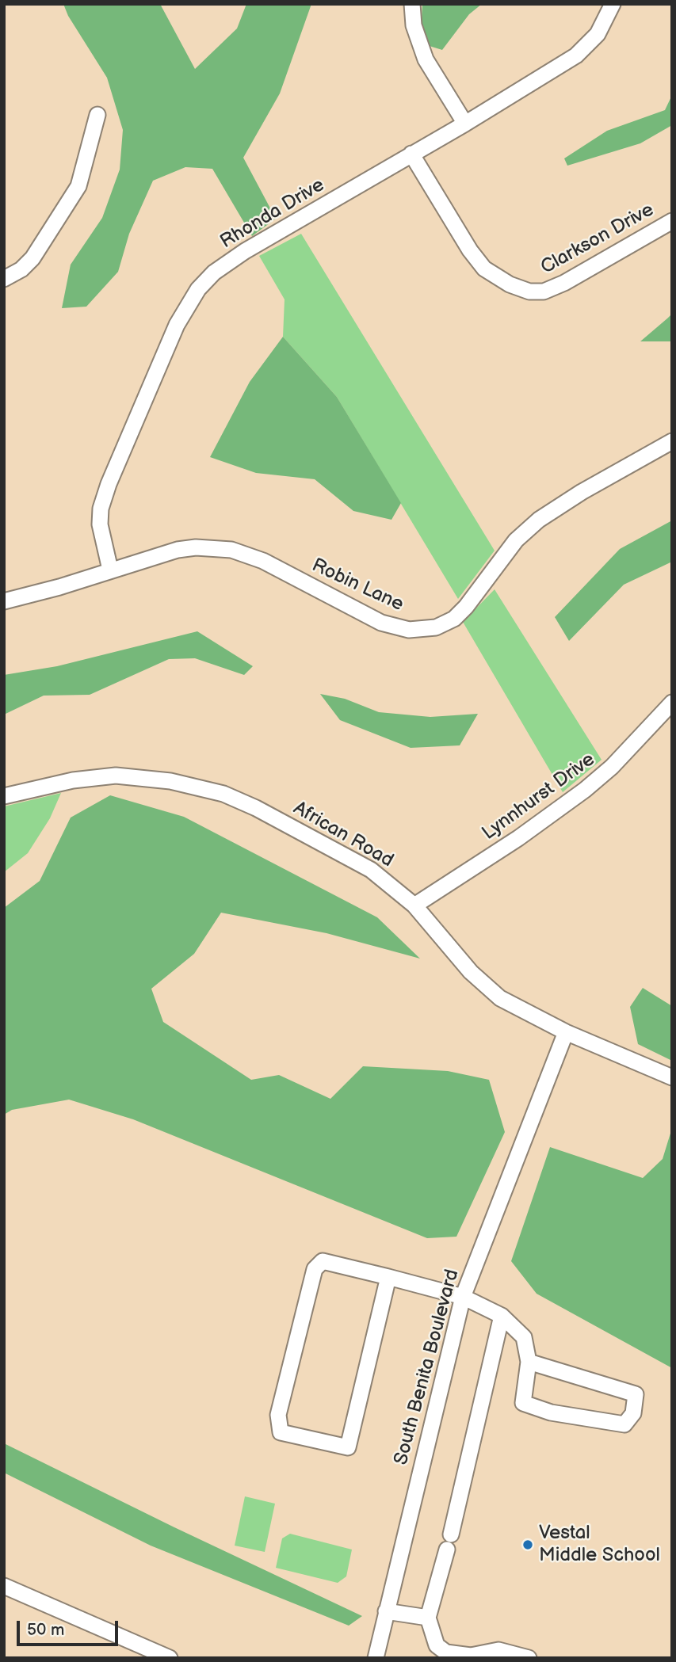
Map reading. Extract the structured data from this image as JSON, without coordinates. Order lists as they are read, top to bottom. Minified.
{"streets":{"street":["Rhonda Drive","Clarkson Drive","Robin Lane","Lynnhurst Drive","African Road","South Benita Boulevard"]},"crossings":[["Rhonda Drive","Clarkson Drive"],["Rhonda Drive","Robin Lane"],["Lynnhurst Drive","African Road"],["African Road","South Benita Boulevard"]],"places":["Vestal Middle School"],"scale_bar":"50 m"}
